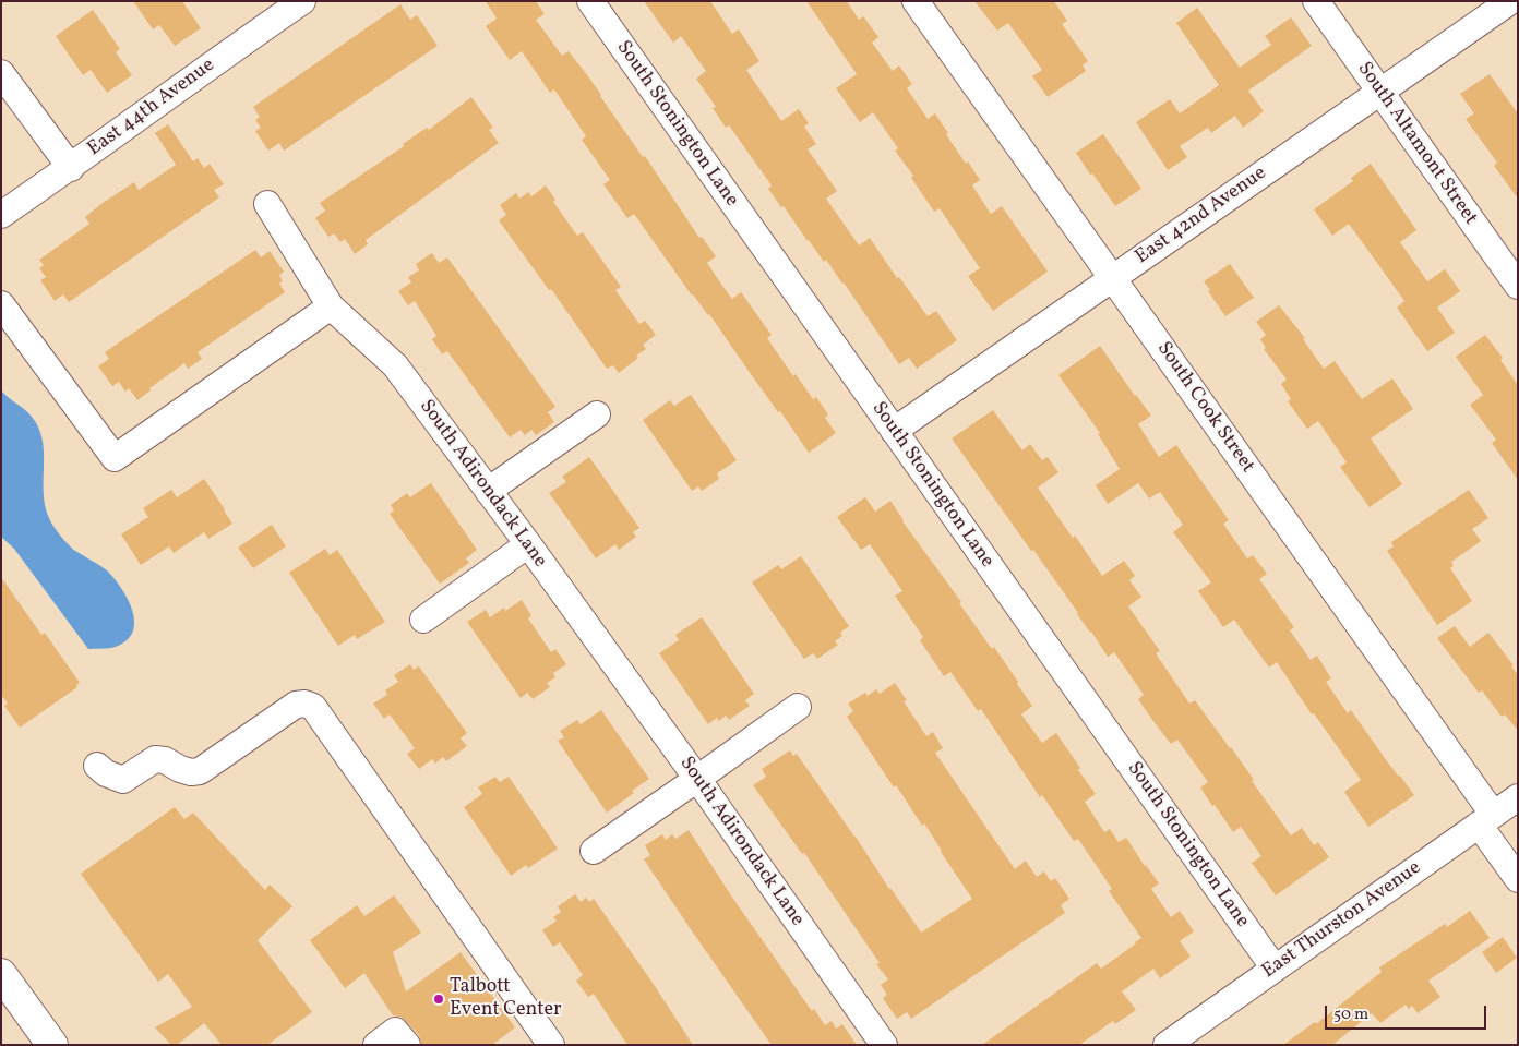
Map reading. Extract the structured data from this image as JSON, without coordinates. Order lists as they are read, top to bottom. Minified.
{"streets":{"street":["East 44th Avenue","South Stonington Lane","South Altamont Street","East 42nd Avenue","South Cook Street","South Adirondack Lane","East Thurston Avenue"]},"crossings":[["South Stonington Lane","East 42nd Avenue"],["South Stonington Lane","East Thurston Avenue"],["South Altamont Street","East 42nd Avenue"],["East 42nd Avenue","South Cook Street"],["South Cook Street","East Thurston Avenue"]],"places":["Talbott Event Center"],"scale_bar":"50 m"}
